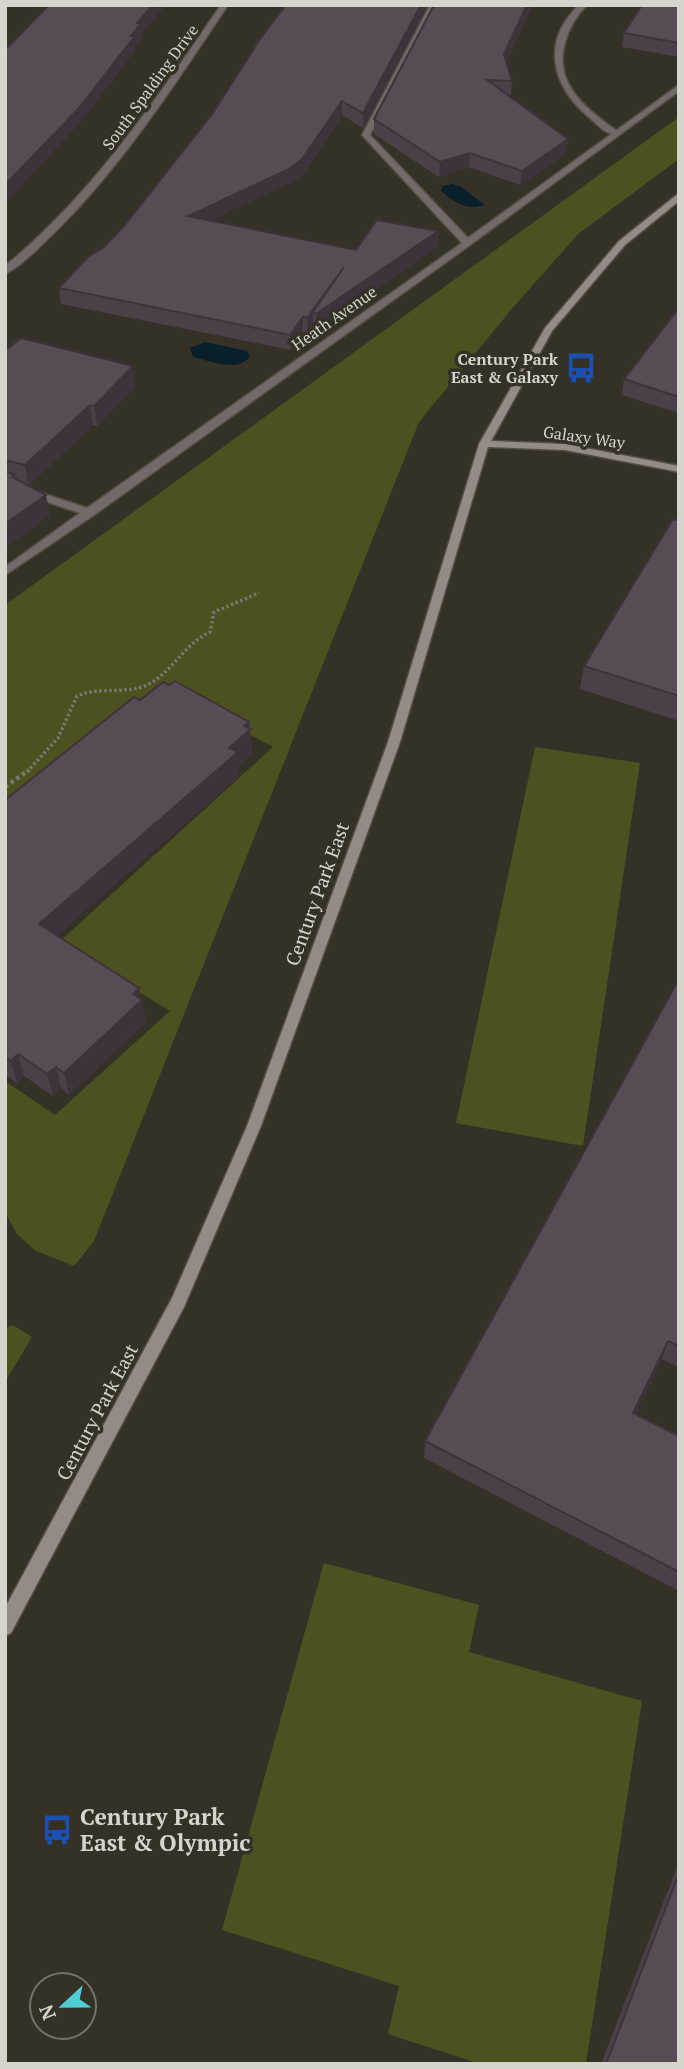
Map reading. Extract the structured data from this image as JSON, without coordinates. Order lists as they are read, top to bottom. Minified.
{"streets":{"main road":["Galaxy Way","Century Park East"],"street":["South Spalding Drive","Heath Avenue"]},"crossings":[["Galaxy Way","Century Park East"]],"places":{"bus stop":["Century Park East & Galaxy","Century Park East & Olympic"]},"north":"left"}
